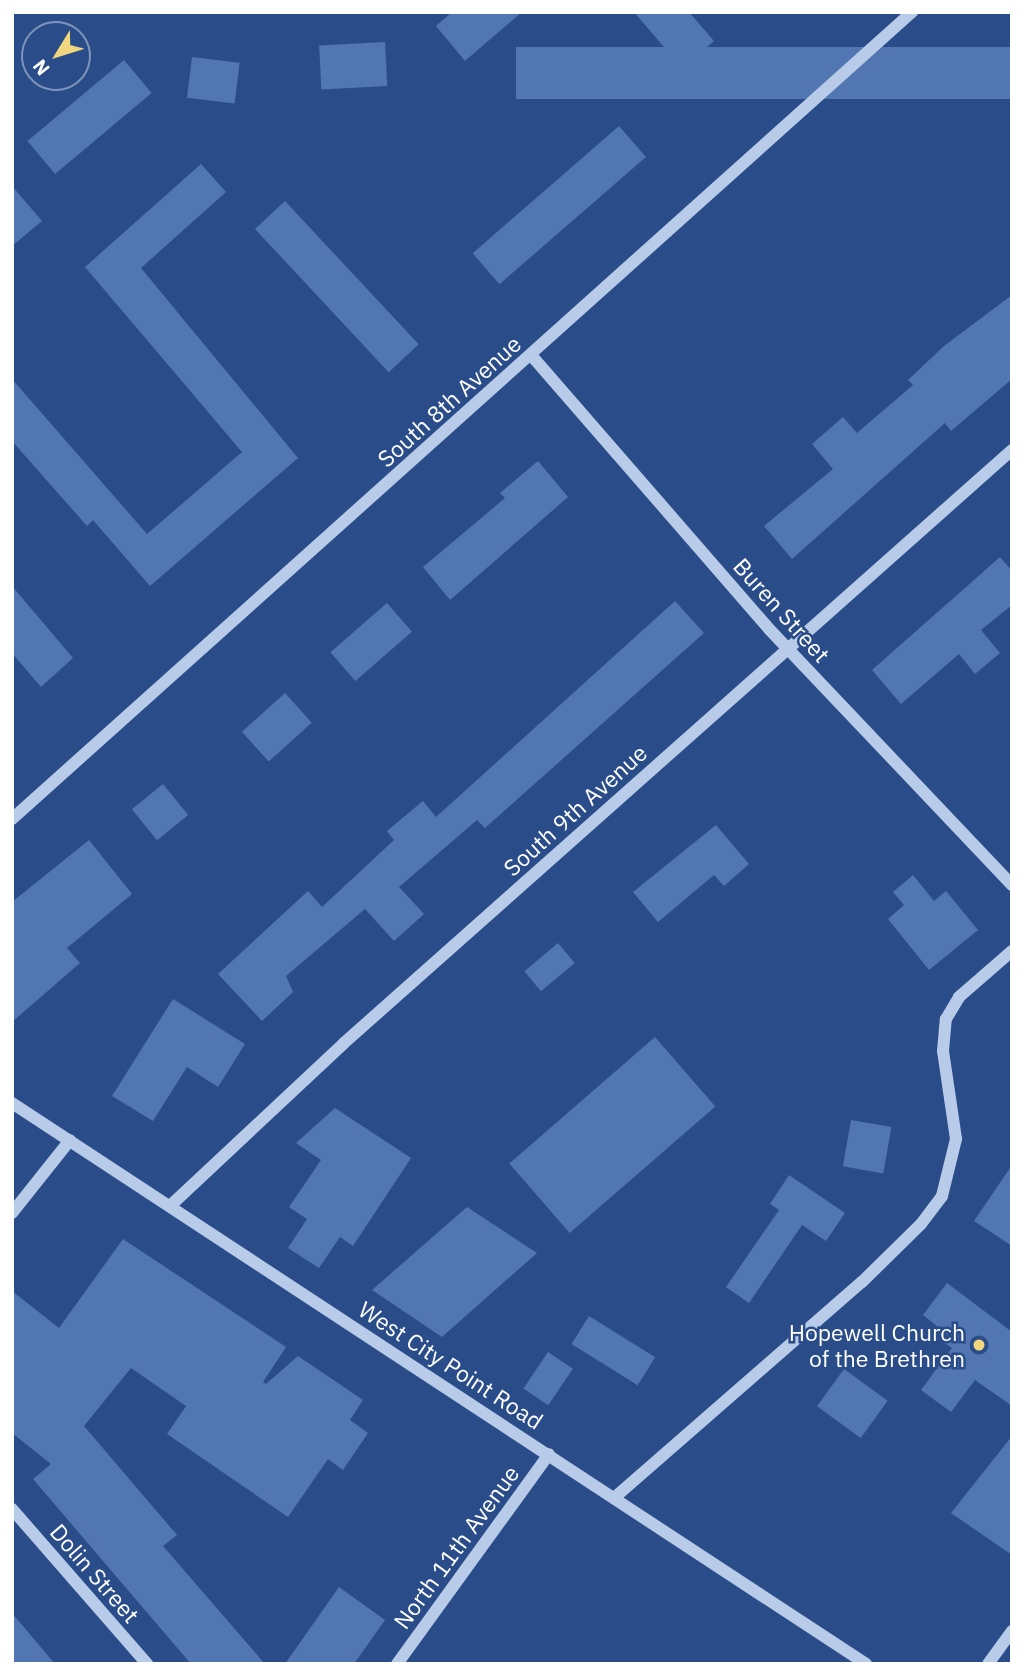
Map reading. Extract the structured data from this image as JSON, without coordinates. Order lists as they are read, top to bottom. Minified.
{"streets":{"street":["South 8th Avenue","Buren Street","South 9th Avenue","West City Point Road","North 11th Avenue","Dolin Street"]},"crossings":[["South 8th Avenue","Buren Street"],["Buren Street","South 9th Avenue"],["South 9th Avenue","West City Point Road"],["West City Point Road","North 11th Avenue"]],"places":["Hopewell Church of the Brethren"],"north":"bottom left"}
